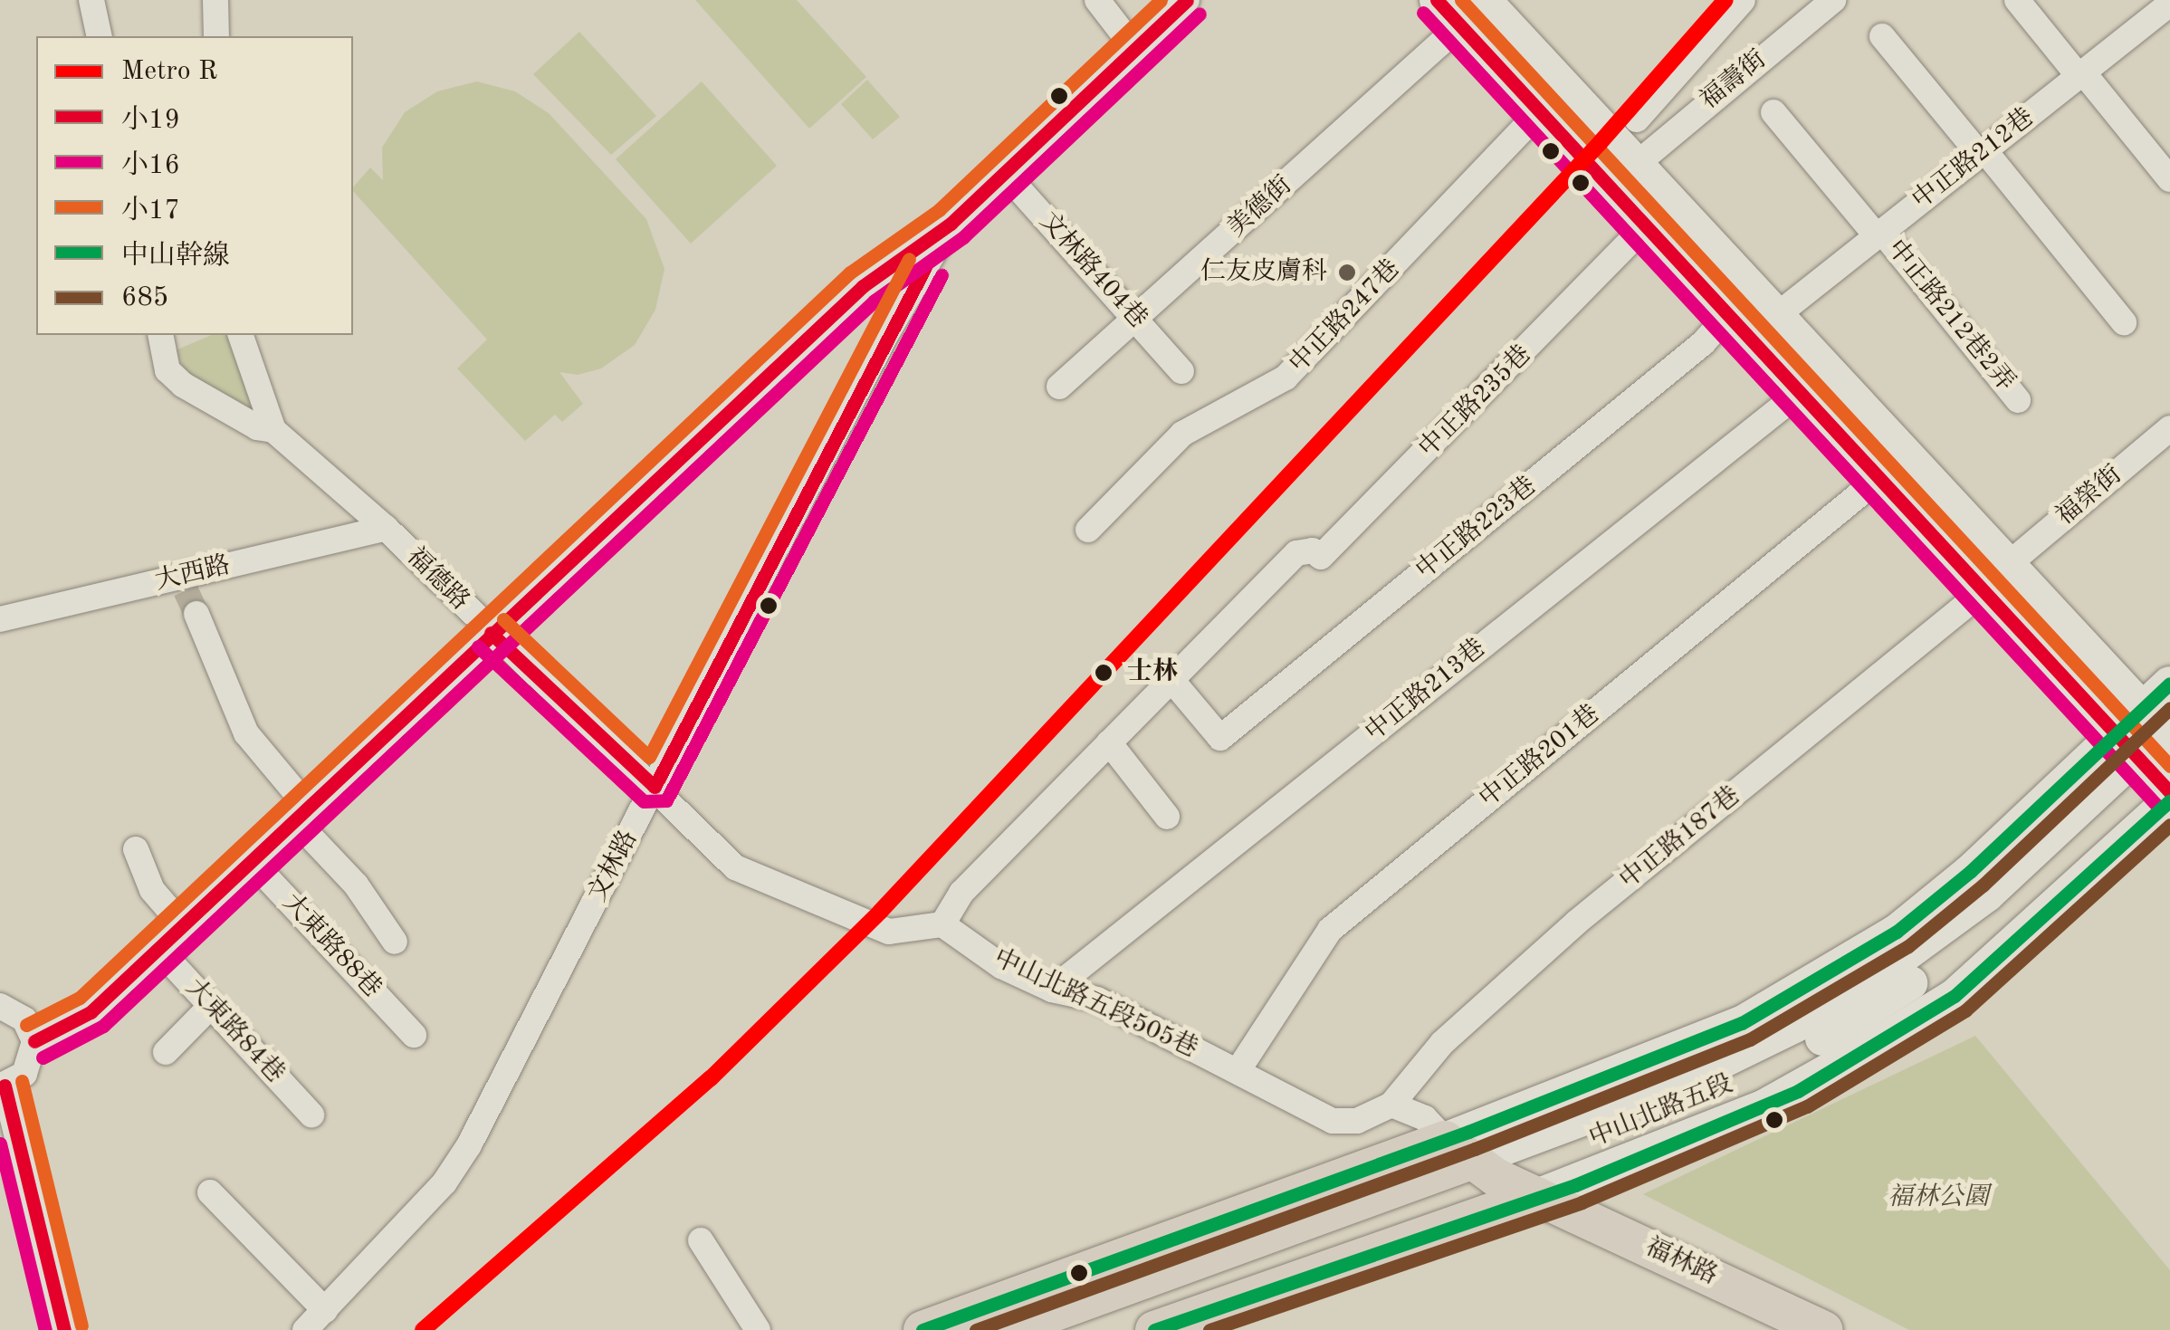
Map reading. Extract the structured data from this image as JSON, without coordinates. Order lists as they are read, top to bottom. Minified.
{"streets":{"main road":["中山北路五段","福林路"],"street":["福壽街","中正路212巷","美德街","文林路404巷","中正路212巷2弄","中正路247巷","中正路235巷","福榮街","中正路223巷","大西路","福德路","中正路213巷","中正路201巷","中正路187巷","文林路","大東路88巷","中山北路五段505巷","大東路84巷"]},"crossings":[["中正路212巷","中正路212巷2弄"],["美德街","文林路404巷"],["文林路404巷","文林路"],["中正路235巷","中正路223巷"],["大西路","福德路"],["福德路","文林路"],["福德路","中山北路五段505巷"],["中正路213巷","中山北路五段505巷"],["中正路201巷","中山北路五段505巷"],["中正路187巷","中山北路五段505巷"],["中山北路五段","福林路"]],"parks":["福林公園"],"places":["仁友皮膚科","士林"],"lines":["metro line R","transit line 小19","transit line 小17","transit line 小16","transit line 中山幹線","transit line 685"],"legend":["Metro R","小19","小16","小17","中山幹線","685"]}
